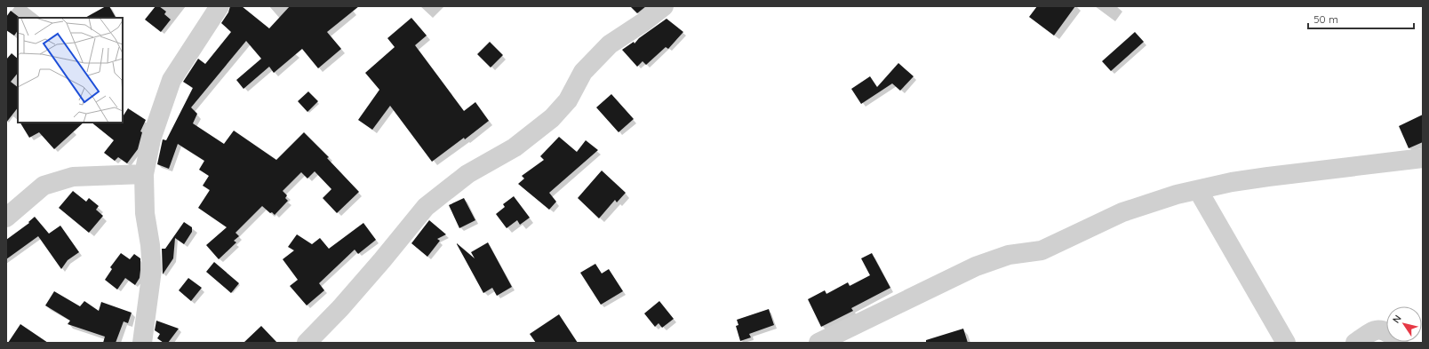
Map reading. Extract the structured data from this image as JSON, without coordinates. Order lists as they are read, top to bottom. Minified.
{"scale_bar":"50 m","north":"top left"}
